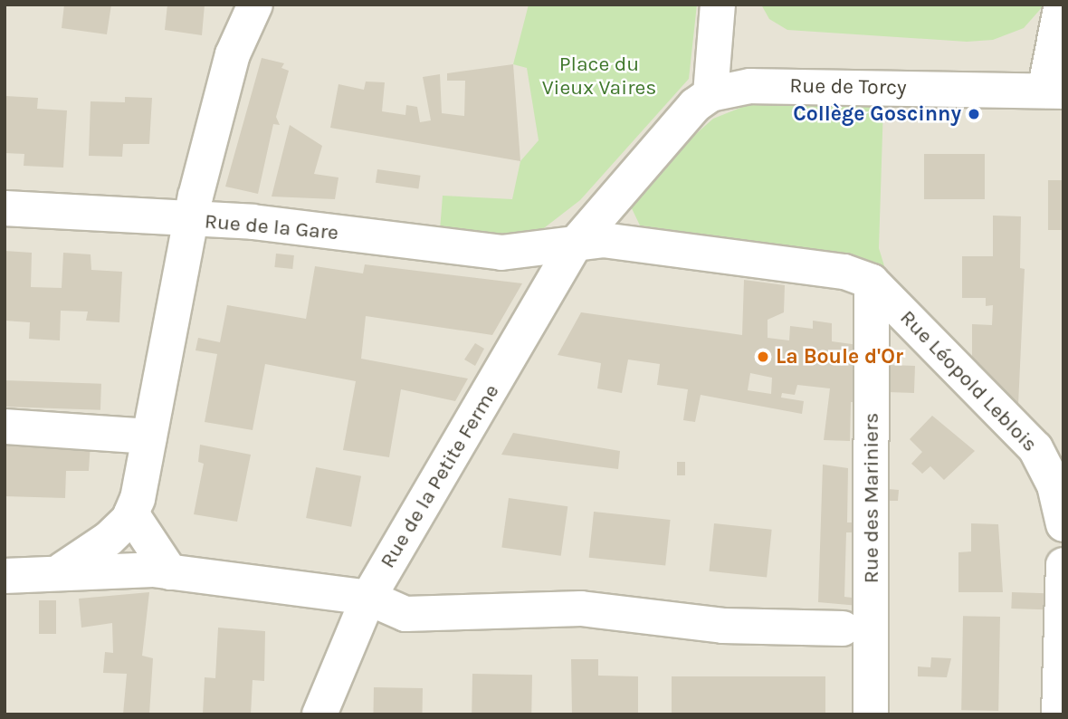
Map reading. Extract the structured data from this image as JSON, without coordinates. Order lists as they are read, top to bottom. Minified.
{"streets":{"street":["Rue de Torcy","Rue de la Gare","Rue Léopold Leblois","Rue de la Petite Ferme","Rue des Mariniers"]},"crossings":[["Rue de Torcy","Rue de la Petite Ferme"],["Rue de la Gare","Rue de la Petite Ferme"],["Rue Léopold Leblois","Rue des Mariniers"]],"parks":["Place du Vieux Vaires"],"places":["Collège Goscinny","La Boule d'Or"]}
